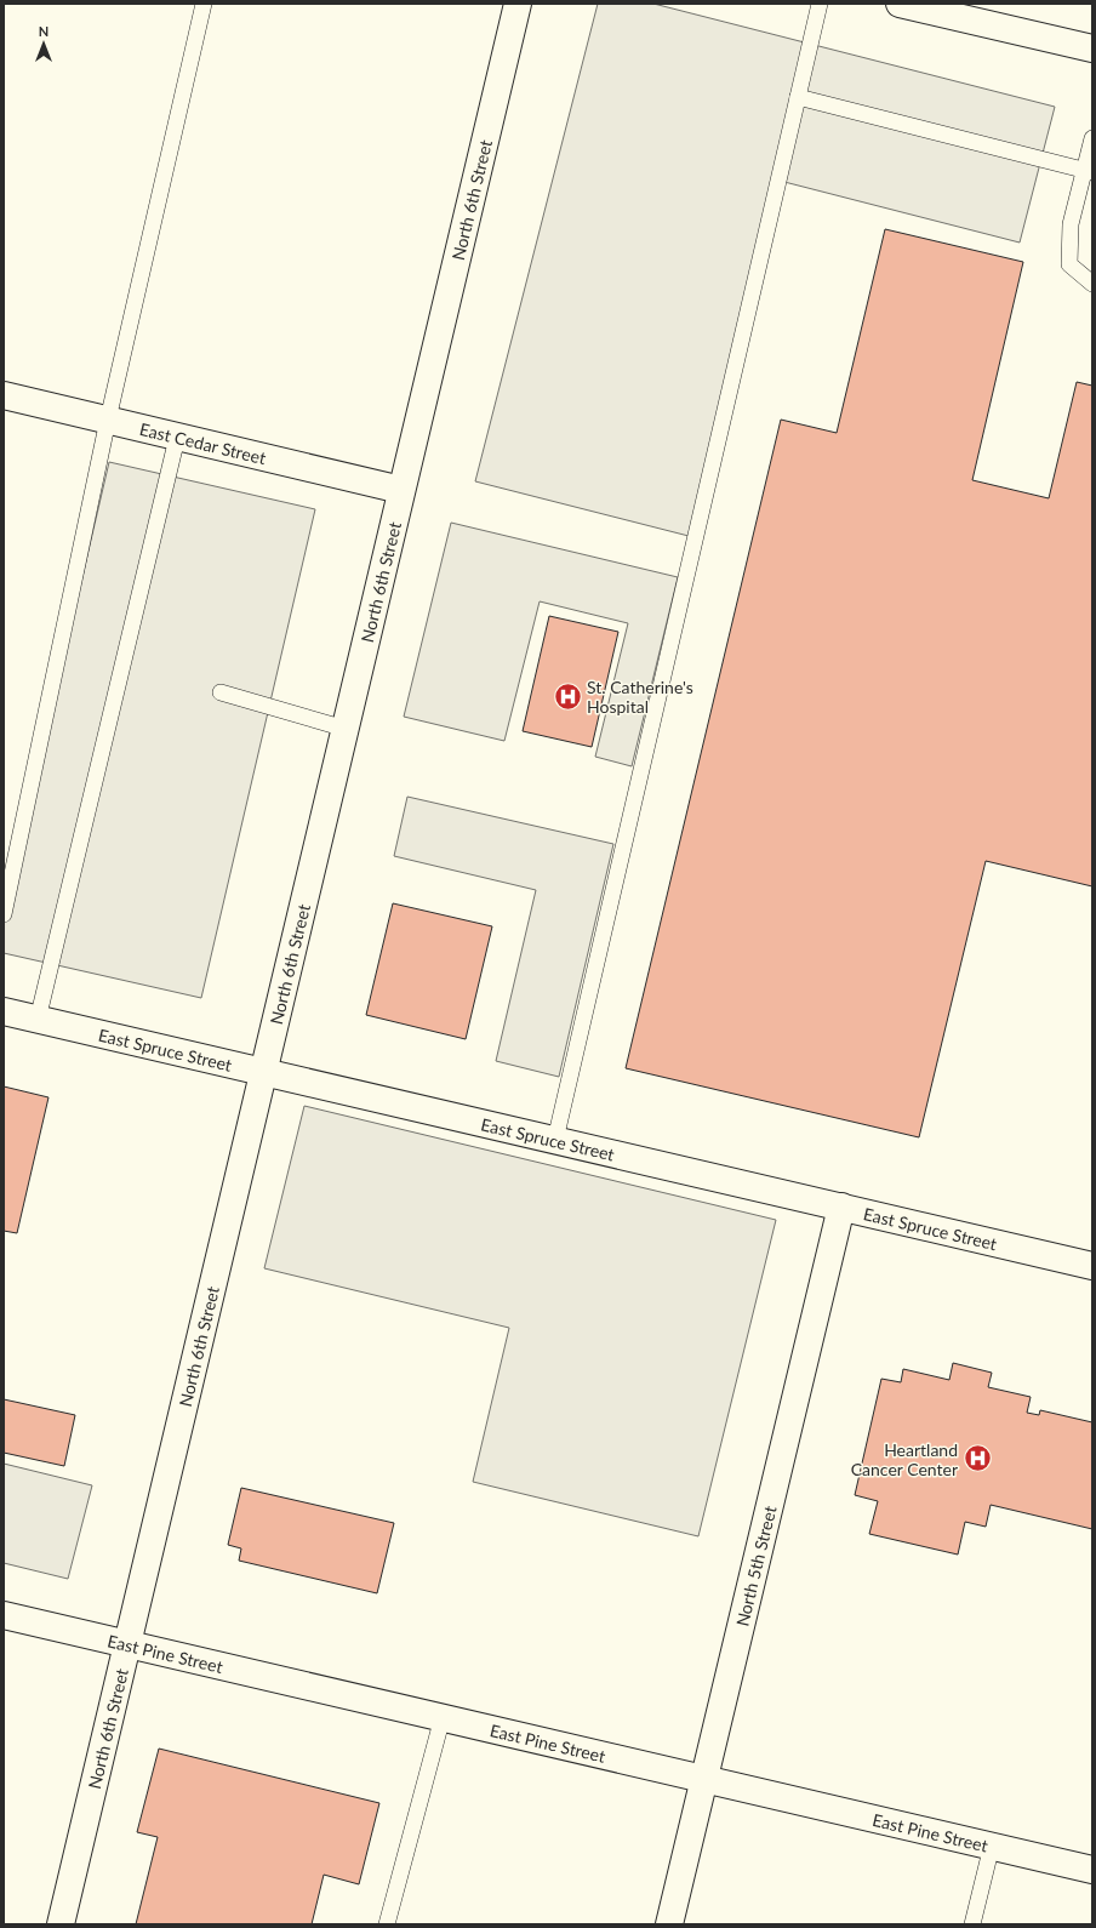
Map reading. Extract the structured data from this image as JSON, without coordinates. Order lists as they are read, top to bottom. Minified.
{"streets":{"street":["North 6th Street","East Cedar Street","East Spruce Street","North 5th Street","East Pine Street"]},"crossings":[["North 6th Street","East Cedar Street"],["North 6th Street","East Spruce Street"],["North 6th Street","East Pine Street"],["East Spruce Street","North 5th Street"],["North 5th Street","East Pine Street"]],"places":{"hospital":["St. Catherine's Hospital","Heartland Cancer Center"]},"north":"top"}
